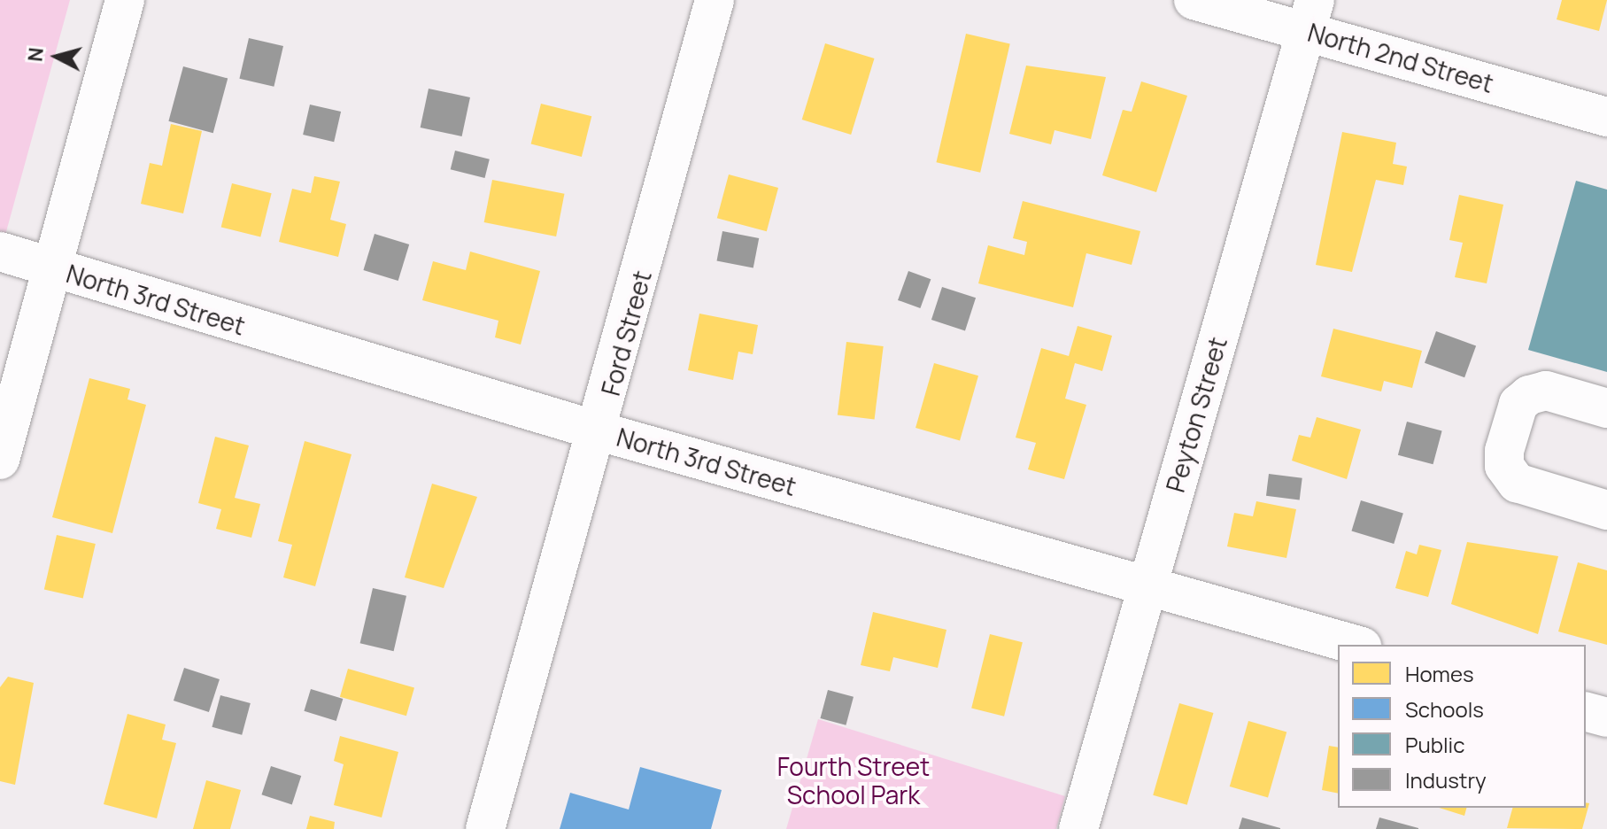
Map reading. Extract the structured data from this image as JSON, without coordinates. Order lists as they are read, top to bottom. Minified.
{"streets":{"street":["North 2nd Street","North 3rd Street","Ford Street","Peyton Street"]},"crossings":[["North 2nd Street","Peyton Street"],["North 3rd Street","Ford Street"],["North 3rd Street","Peyton Street"]],"parks":["Fourth Street School Park"],"legend":["Homes","Schools","Public","Industry"],"north":"left"}
